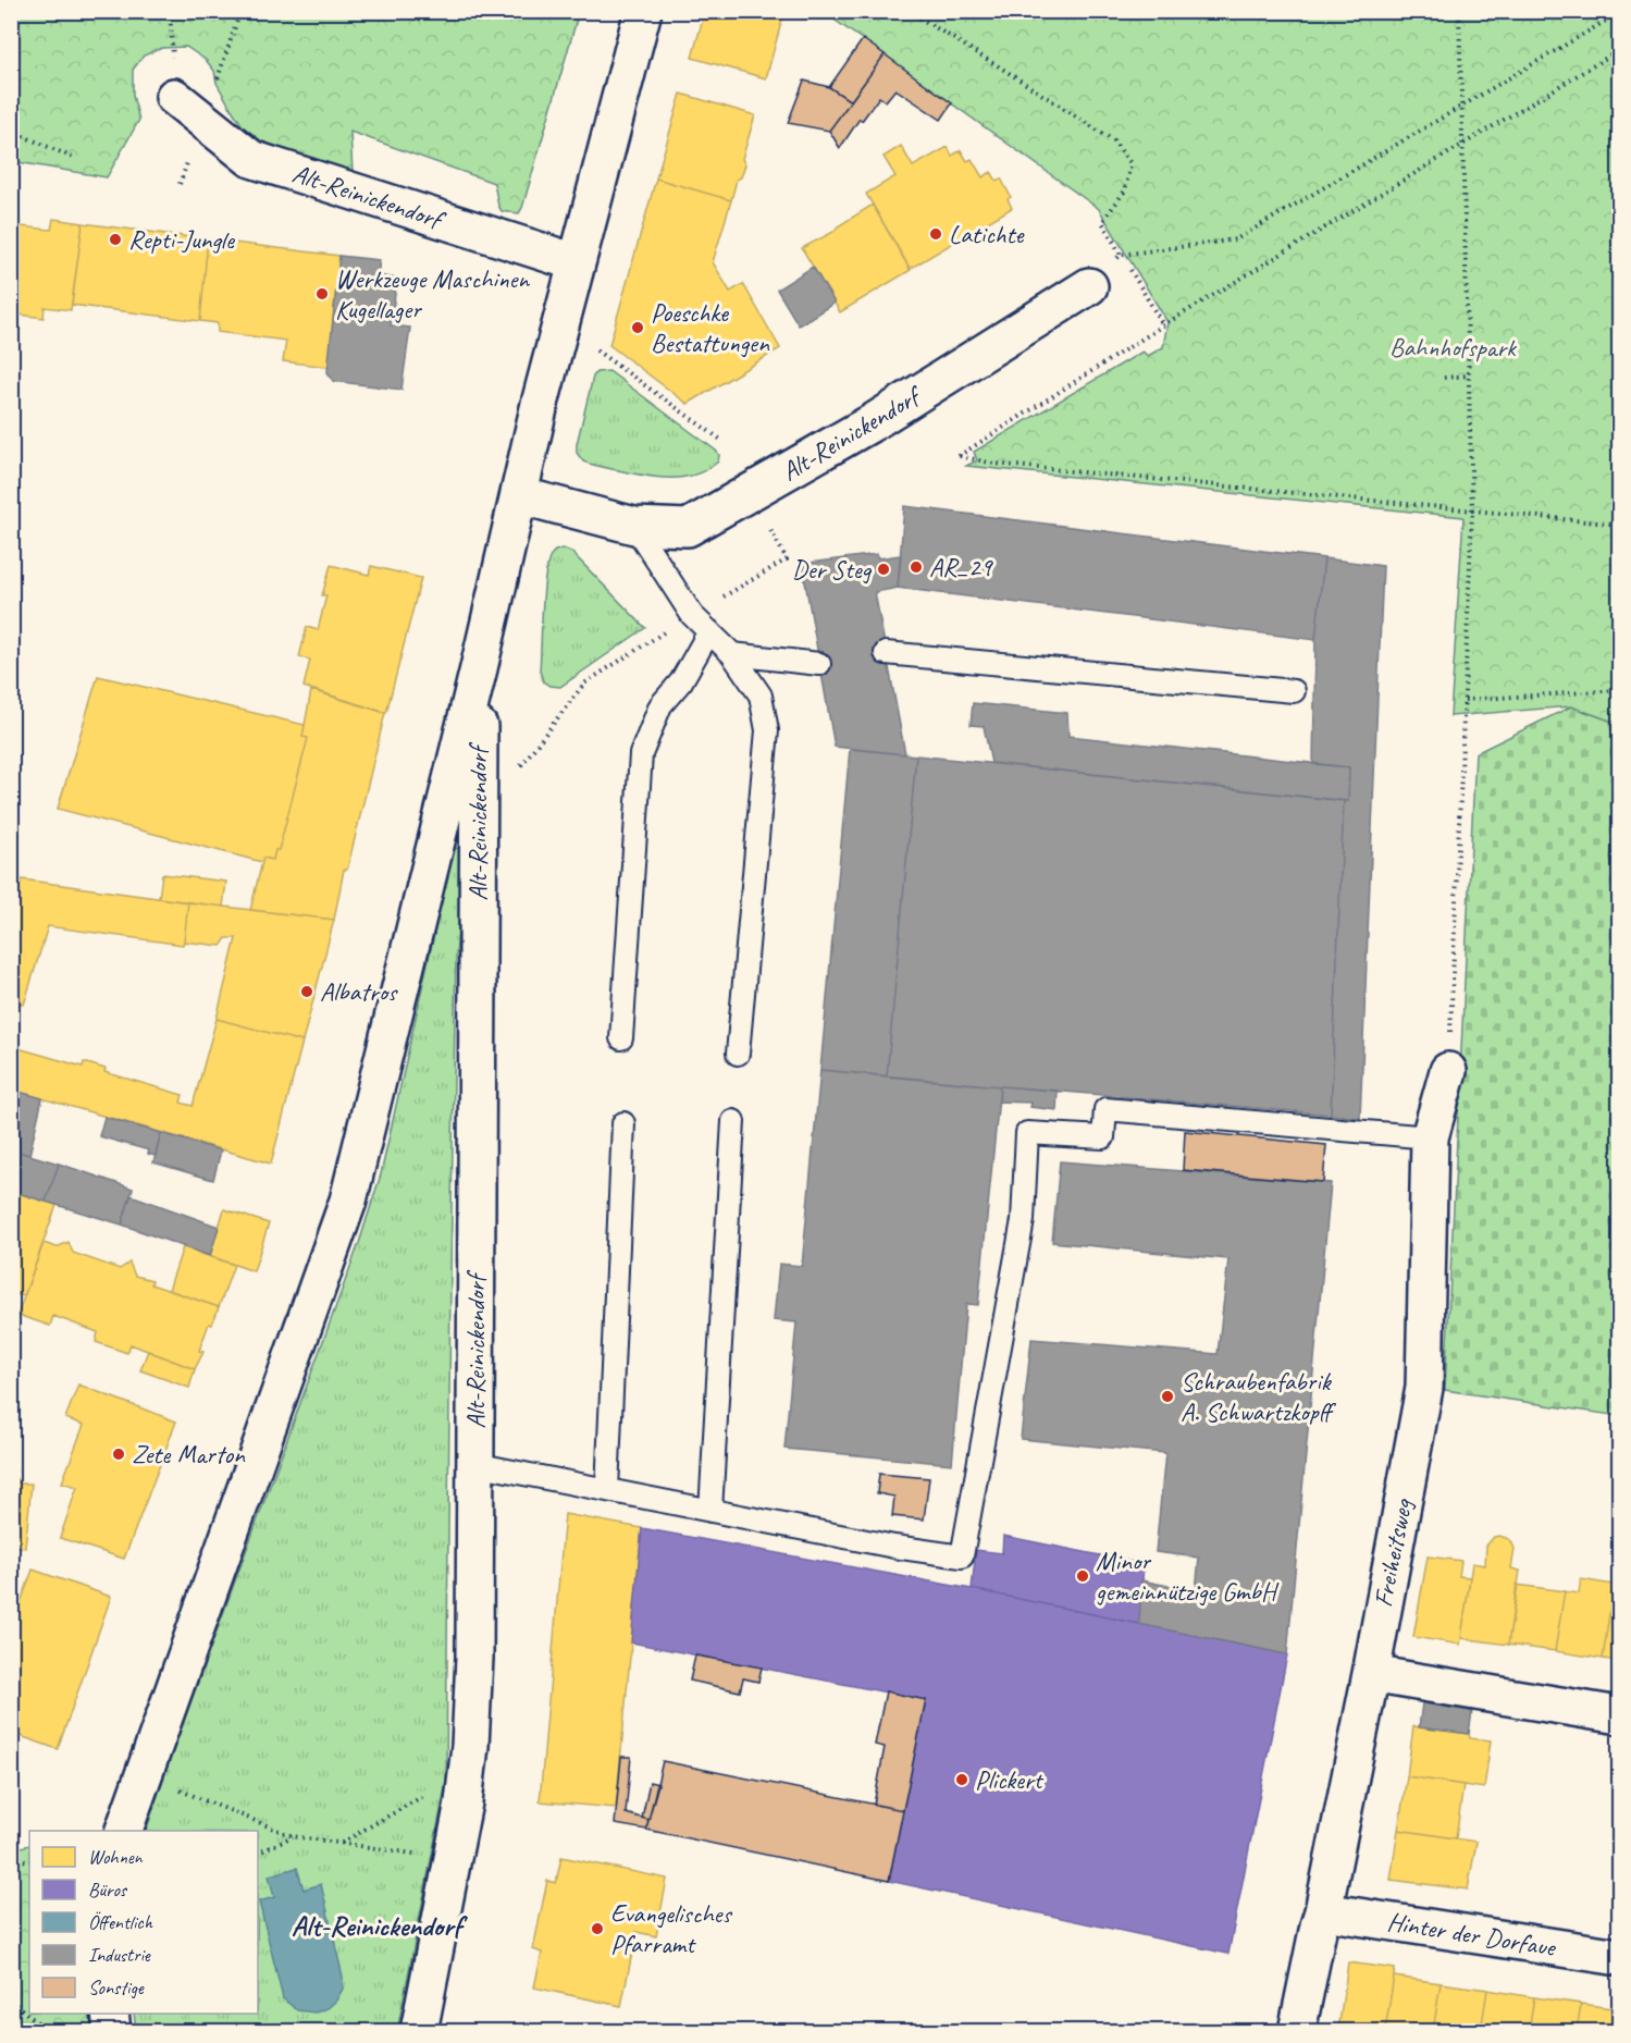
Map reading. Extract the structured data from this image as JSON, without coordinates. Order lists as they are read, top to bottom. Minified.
{"streets":{"street":["Alt-Reinickendorf","Freiheitsweg","Hinter der Dorfaue"]},"crossings":[["Freiheitsweg","Hinter der Dorfaue"]],"districts":["Alt-Reinickendorf"],"parks":["Bahnhofspark"],"places":["Latichte","Repti-Jungle","Werkzeuge Maschinen Kugellager","Poeschke Bestattungen","AR_29","Der Steg","Albatros","Schraubenfabrik A. Schwartzkopff","Zete Marton","Minor gemeinnützige GmbH","Plickert","Evangelisches Pfarramt"],"legend":["Wohnen","Büros","Öffentlich","Industrie","Sonstige"]}
